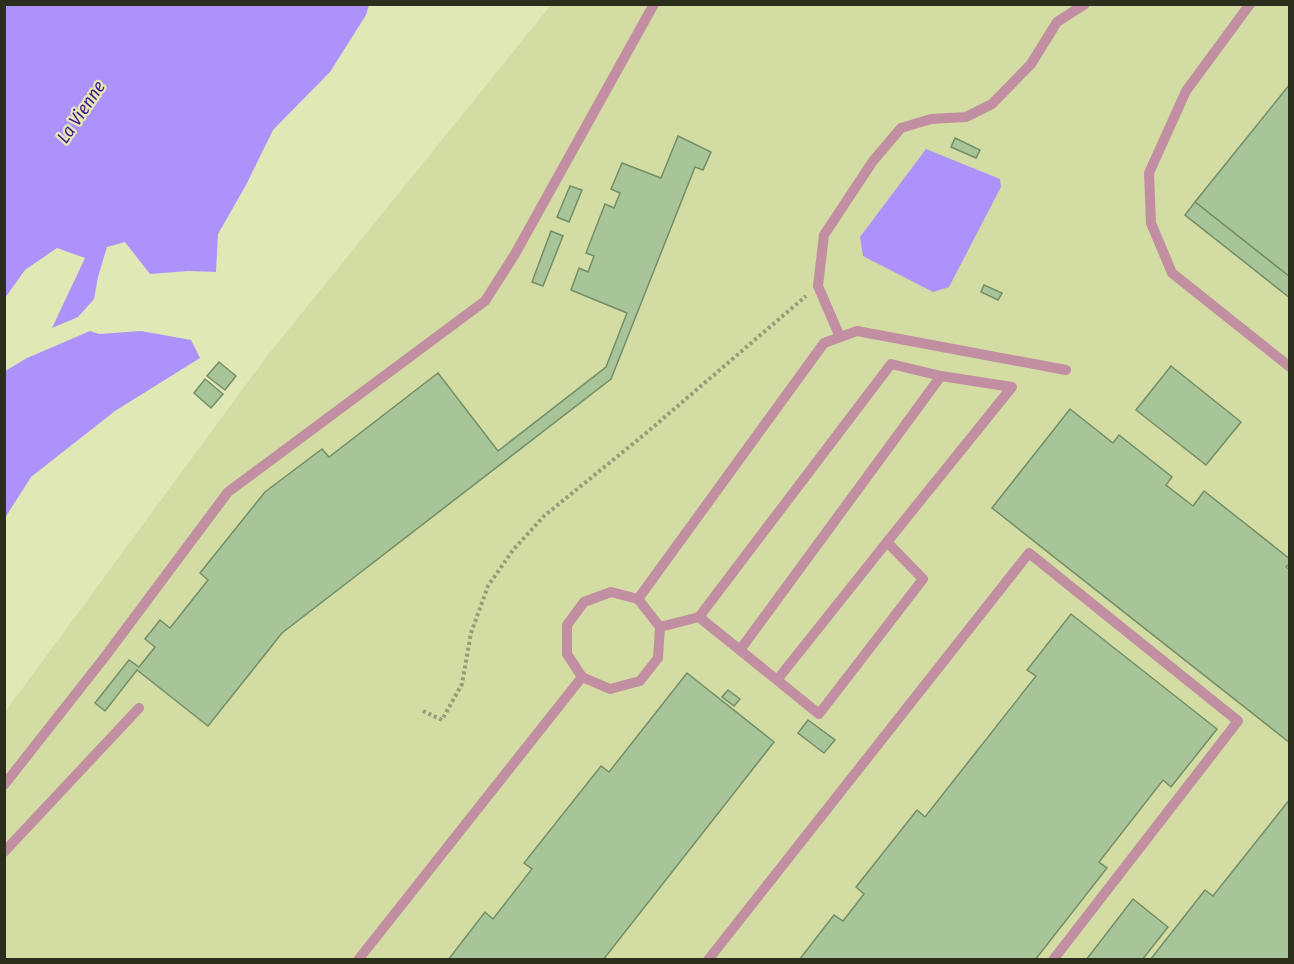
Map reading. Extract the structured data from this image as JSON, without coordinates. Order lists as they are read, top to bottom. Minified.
{"water":["La Vienne"]}
